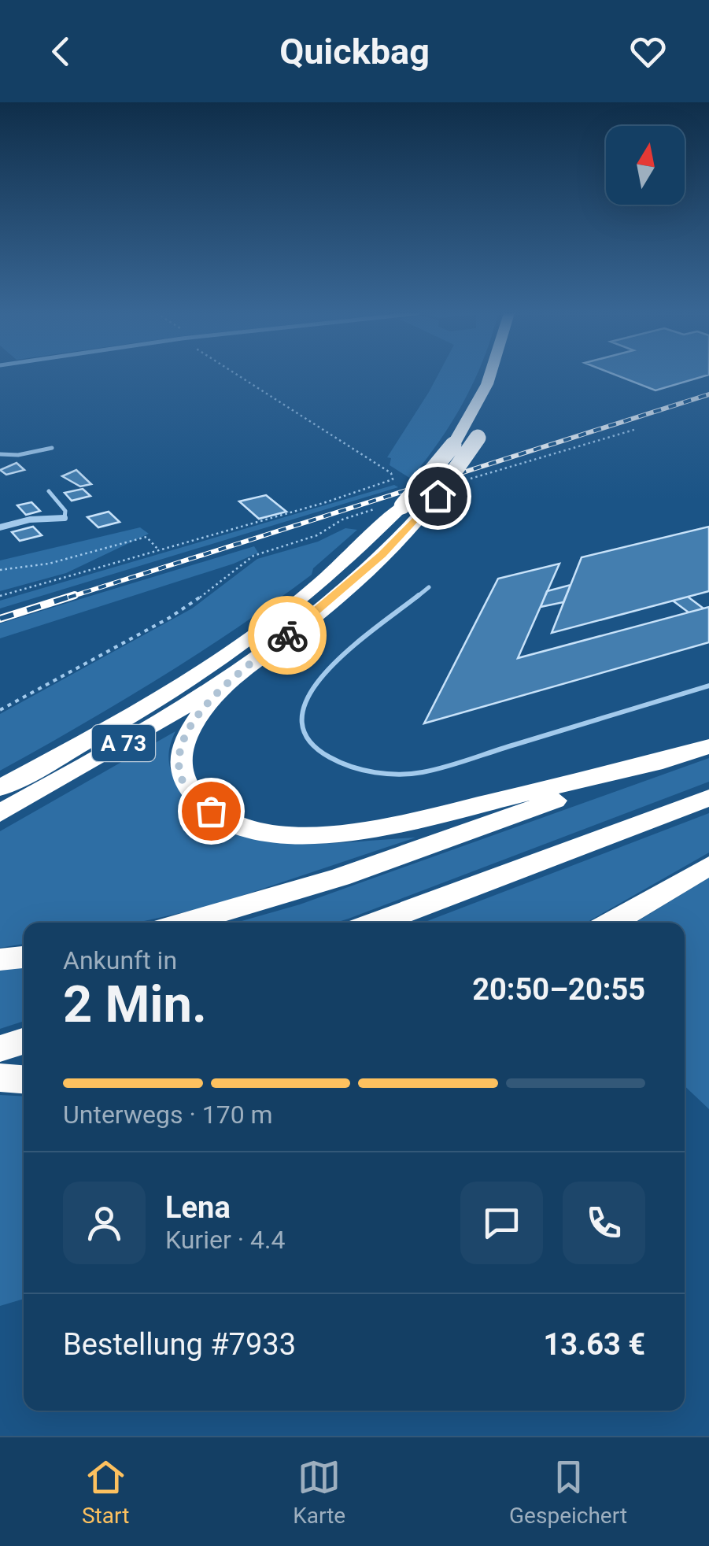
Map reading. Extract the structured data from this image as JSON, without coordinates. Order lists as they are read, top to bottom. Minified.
{"streets":{"highway":["A 73"]},"north":"top","page":{"header":"Quickbag","heading":["2 Min.","Ankunft in","20:50–20:55"],"panel":["Lena","Kurier · 4.4","Bestellung #7933","13.63 €"],"bar":"Unterwegs · 170 m","tabs":["Start","Karte","Gespeichert"]}}
